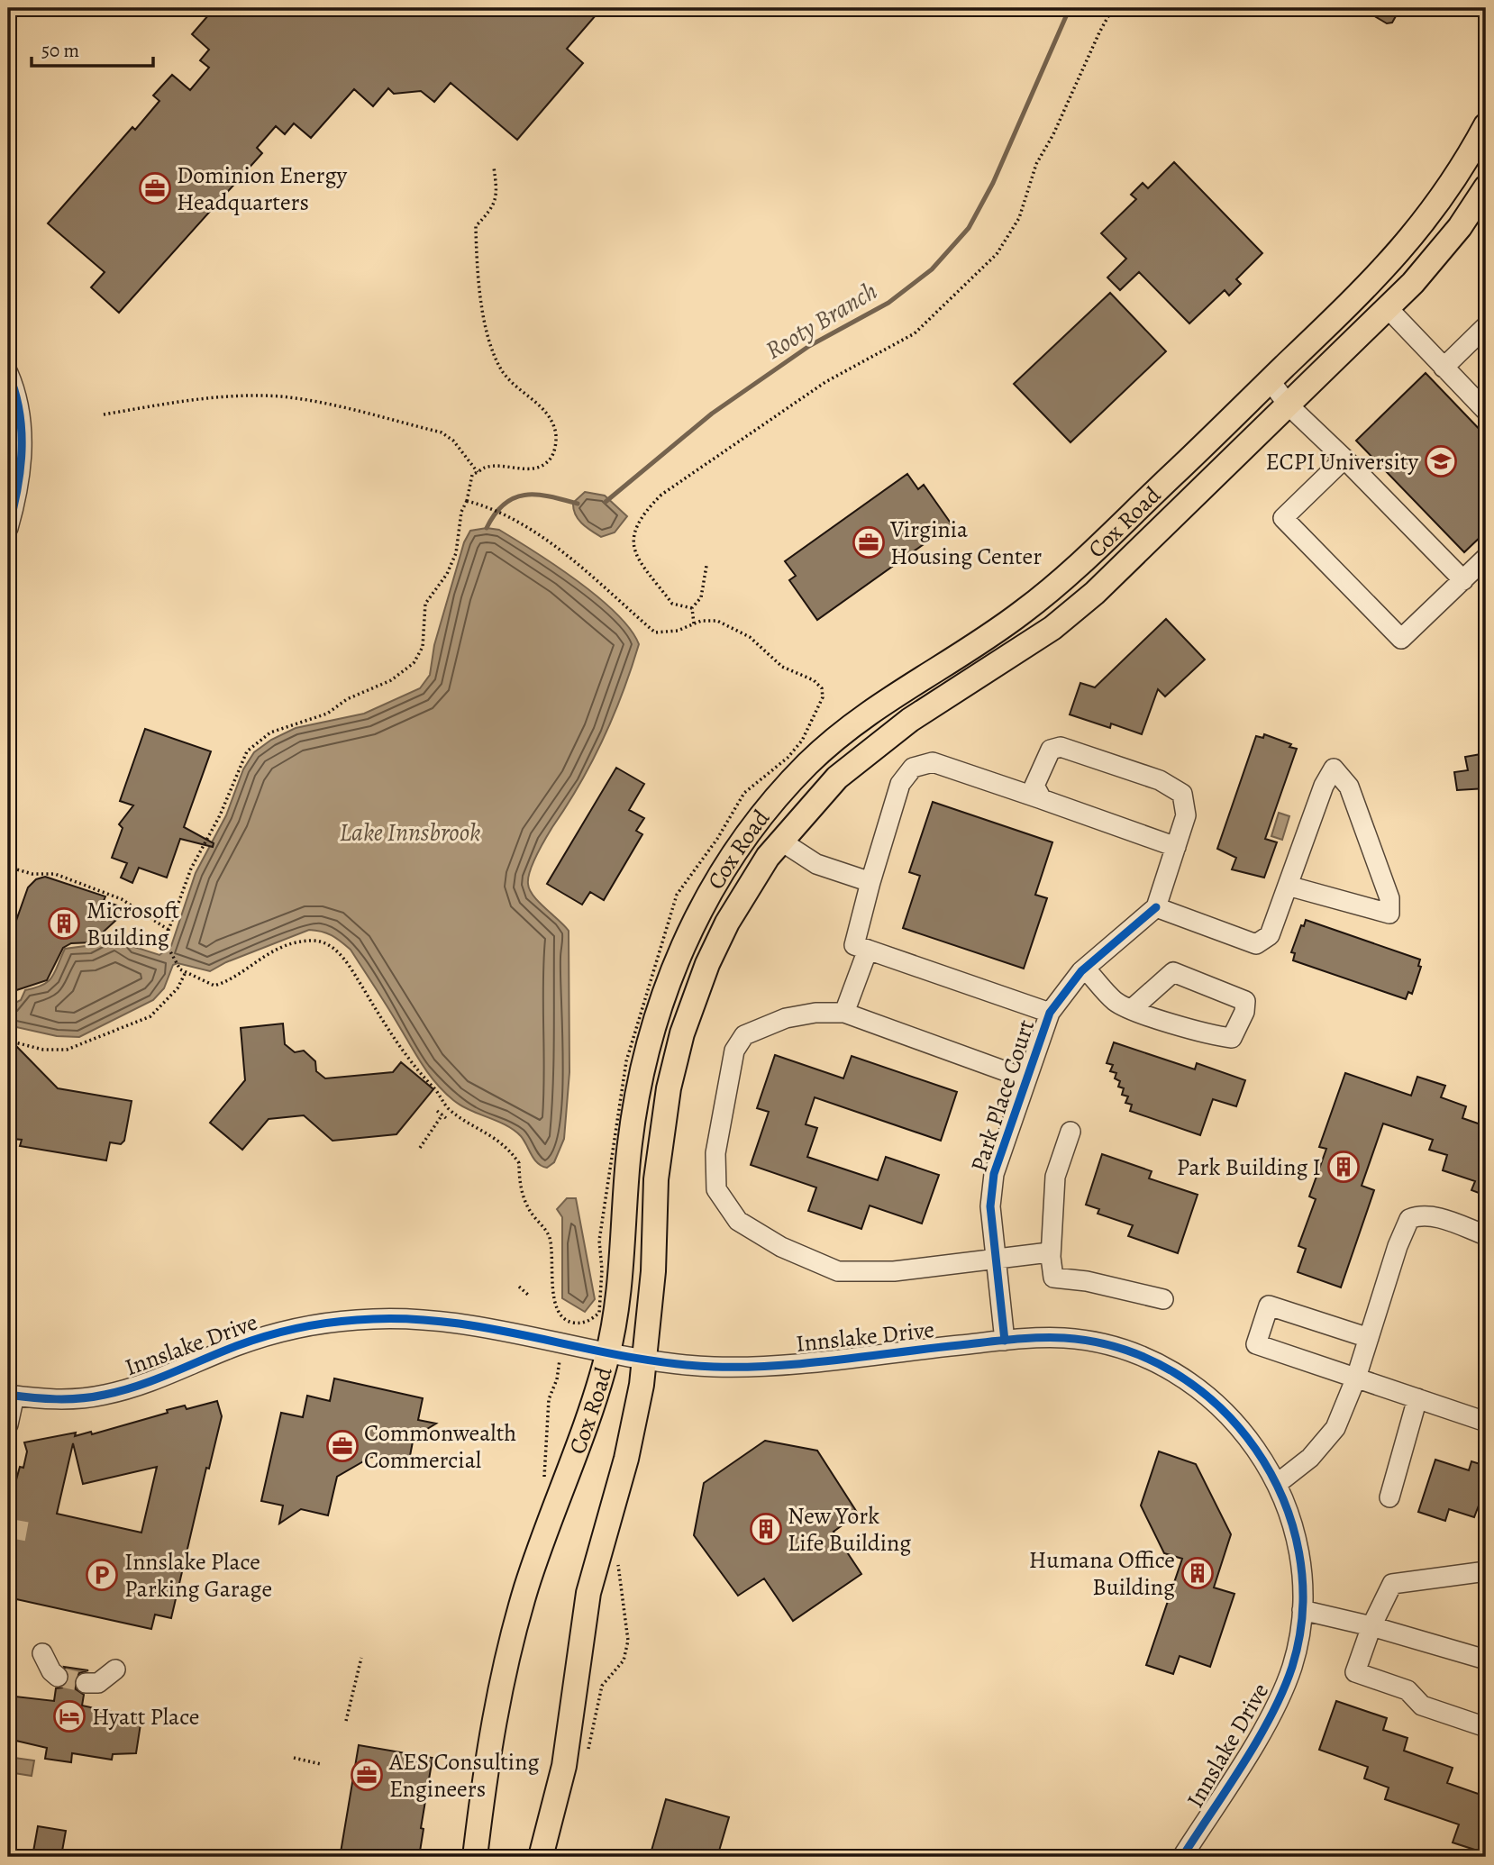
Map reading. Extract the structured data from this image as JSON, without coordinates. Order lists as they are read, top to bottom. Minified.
{"streets":{"main road":["Cox Road"],"street":["Park Place Court","Innslake Drive"]},"crossings":[["Cox Road","Innslake Drive"],["Park Place Court","Innslake Drive"]],"water":["Rooty Branch","Lake Innsbrook"],"places":{"office":["Dominion Energy Headquarters","Virginia Housing Center","Commonwealth Commercial","AES Consulting Engineers"],"school or university":["ECPI University"],"building":["Microsoft Building","Park Building I","New York Life Building","Humana Office Building"],"parking":["Innslake Place Parking Garage"],"hotel":["Hyatt Place"]},"scale_bar":"50 m"}
